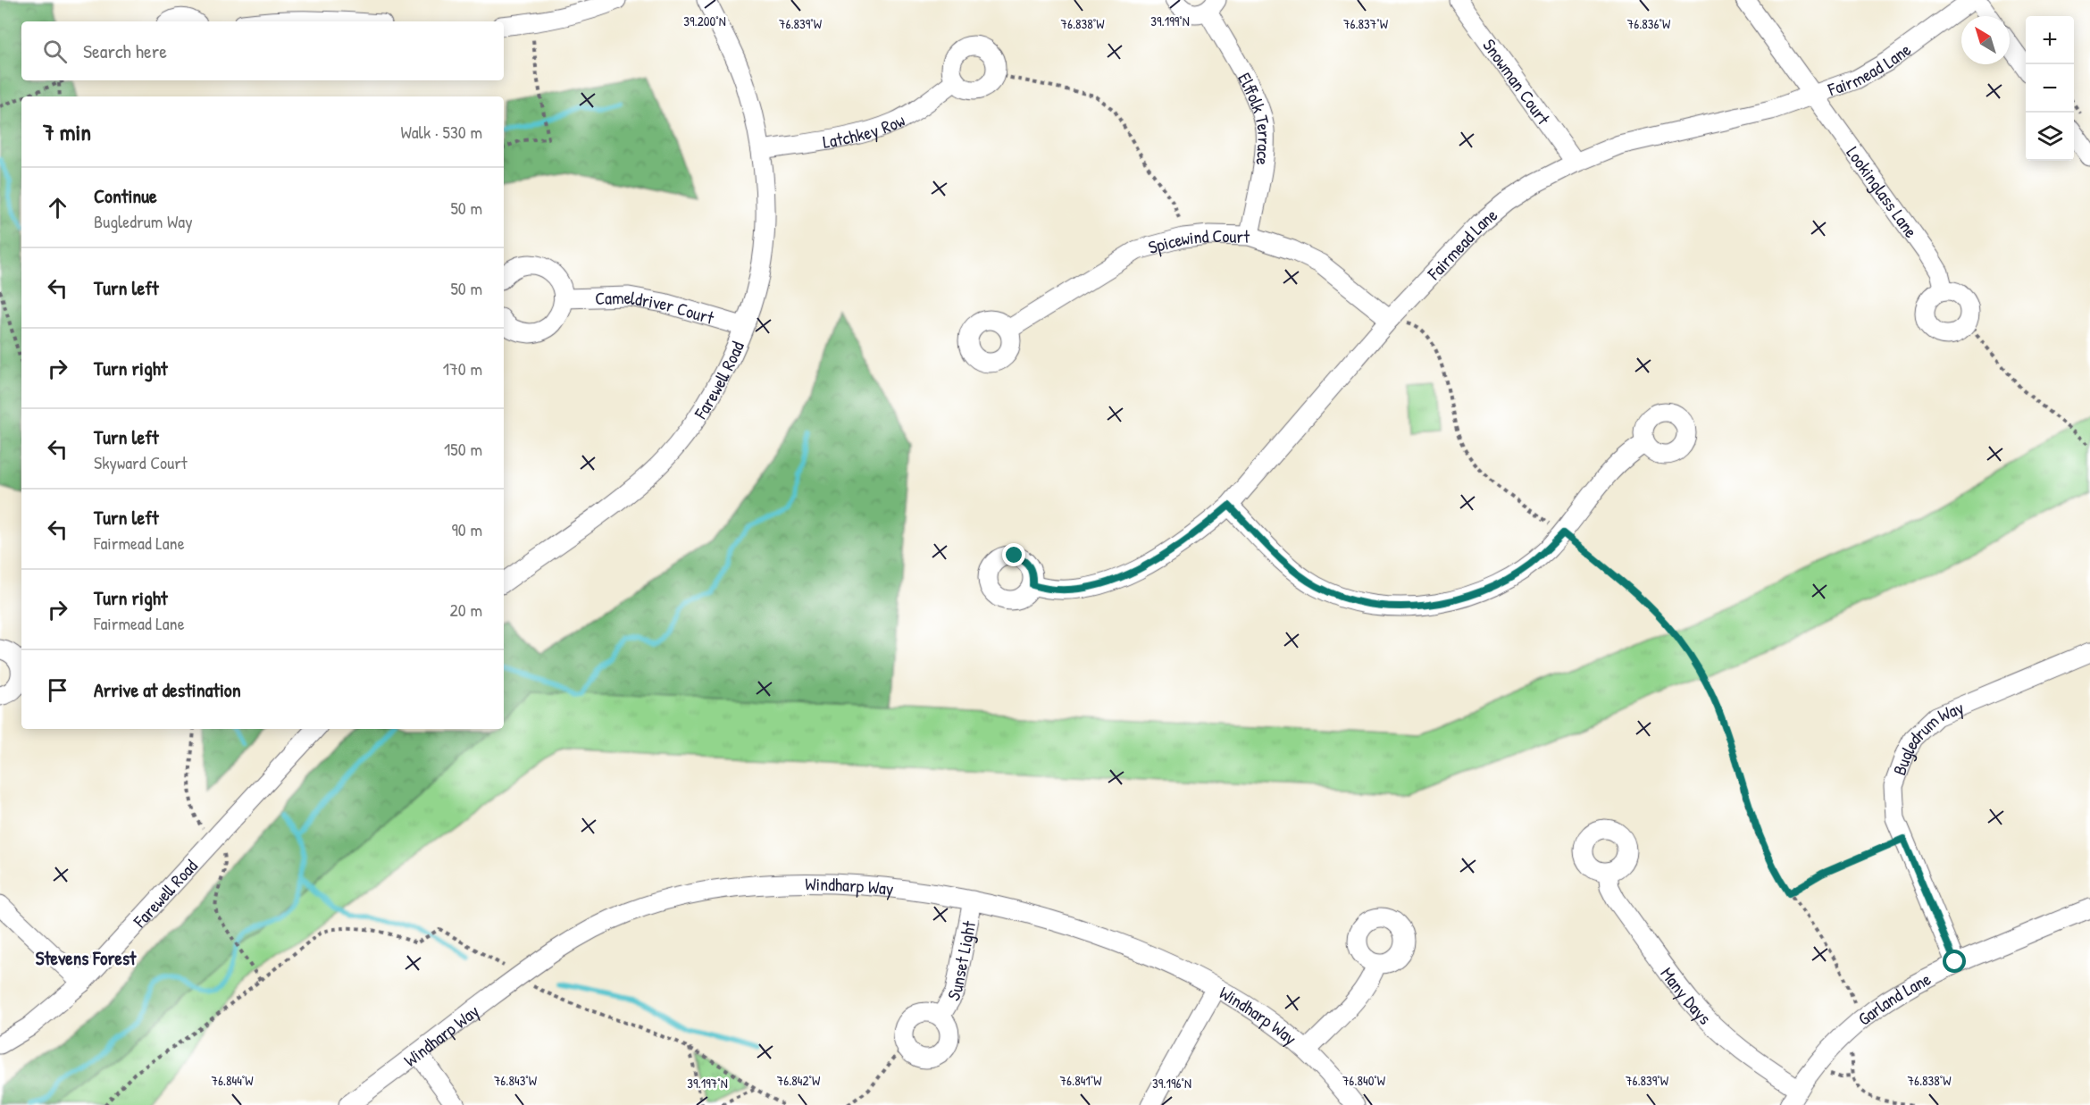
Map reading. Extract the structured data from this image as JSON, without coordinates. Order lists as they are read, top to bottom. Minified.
{"streets":{"street":["Fairmead Lane","Snowman Court","Elffolk Terrace","Latchkey Row","Lookinglass Lane","Spicewind Court","Cameldriver Court","Farewell Road","Bugledrum Way","Windharp Way","Sunset Light","Many Days","Garland Lane"]},"crossings":[["Fairmead Lane","Snowman Court"],["Fairmead Lane","Lookinglass Lane"],["Fairmead Lane","Spicewind Court"],["Elffolk Terrace","Spicewind Court"],["Latchkey Row","Farewell Road"],["Cameldriver Court","Farewell Road"],["Bugledrum Way","Garland Lane"],["Windharp Way","Sunset Light"],["Many Days","Garland Lane"]],"districts":["Stevens Forest"],"north":"top left","page":{"map_buttons":["+","−"],"search":"Search here","heading":["7 min","Walk · 530 m"],"list":[["Continue","Bugledrum Way","50 m"],["Turn left","50 m"],["Turn right","170 m"],["Turn left","Skyward Court","150 m"],["Turn left","Fairmead Lane","90 m"],["Turn right","Fairmead Lane","20 m"],"Arrive at destination"]},"coordinates":["39.200°N","39.199°N","76.839°W","76.838°W","76.837°W","76.836°W","76.844°W","76.843°W","76.842°W","76.841°W","76.840°W","39.197°N","39.196°N"]}
